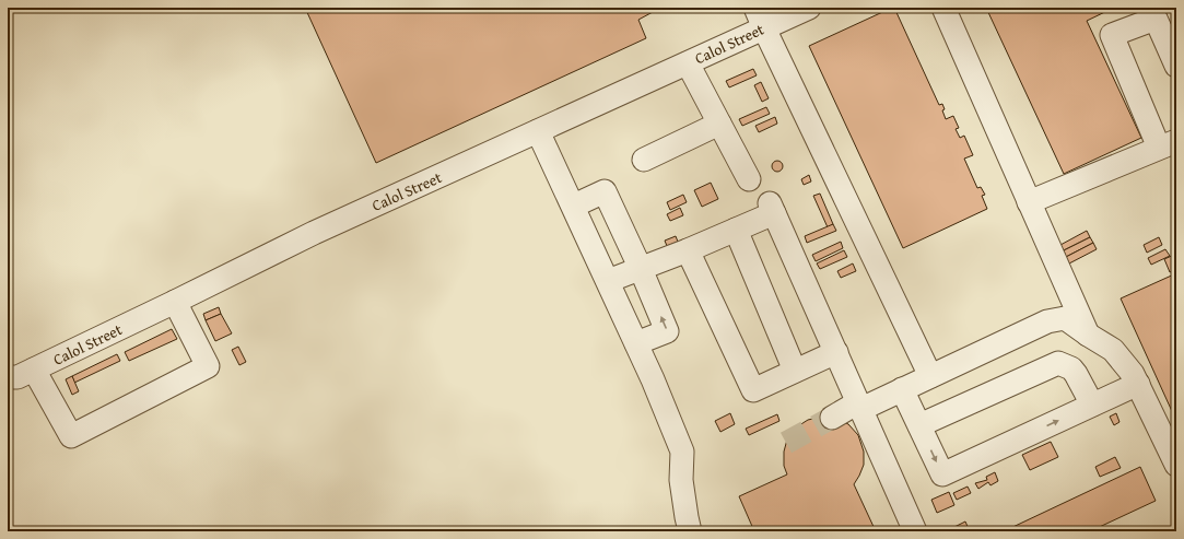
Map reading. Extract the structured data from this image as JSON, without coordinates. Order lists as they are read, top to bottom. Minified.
{"streets":{"street":["Calol Street"]}}
